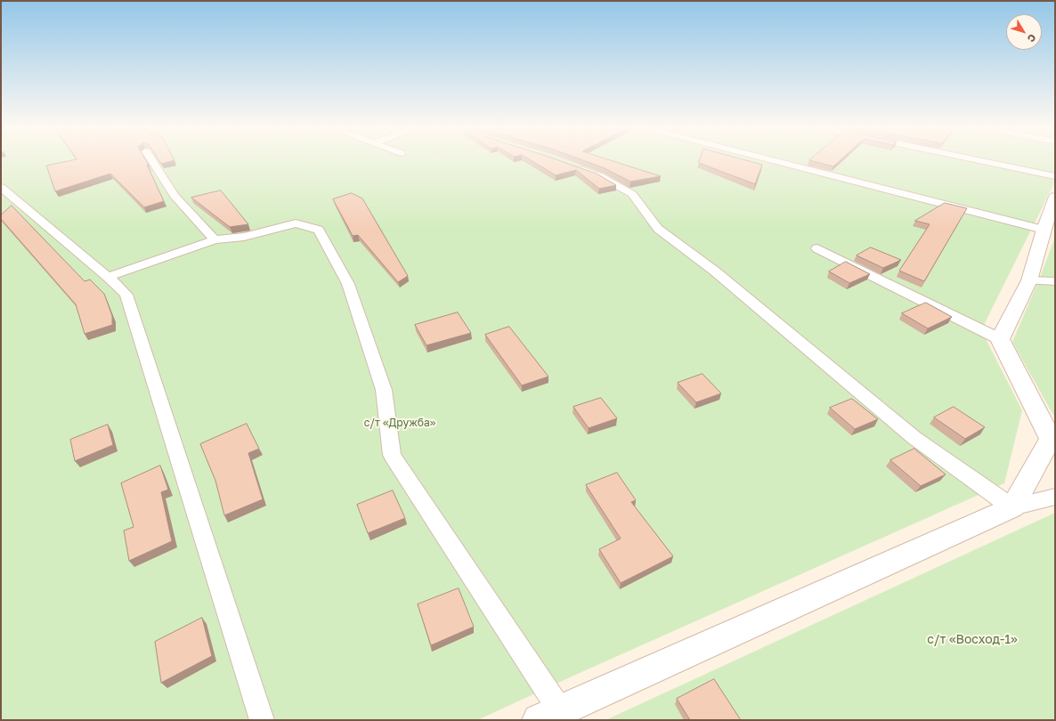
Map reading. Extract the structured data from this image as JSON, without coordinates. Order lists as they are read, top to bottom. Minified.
{"parks":["с/т «Дружба»","с/т «Восход-1»"],"north":"bottom right"}
